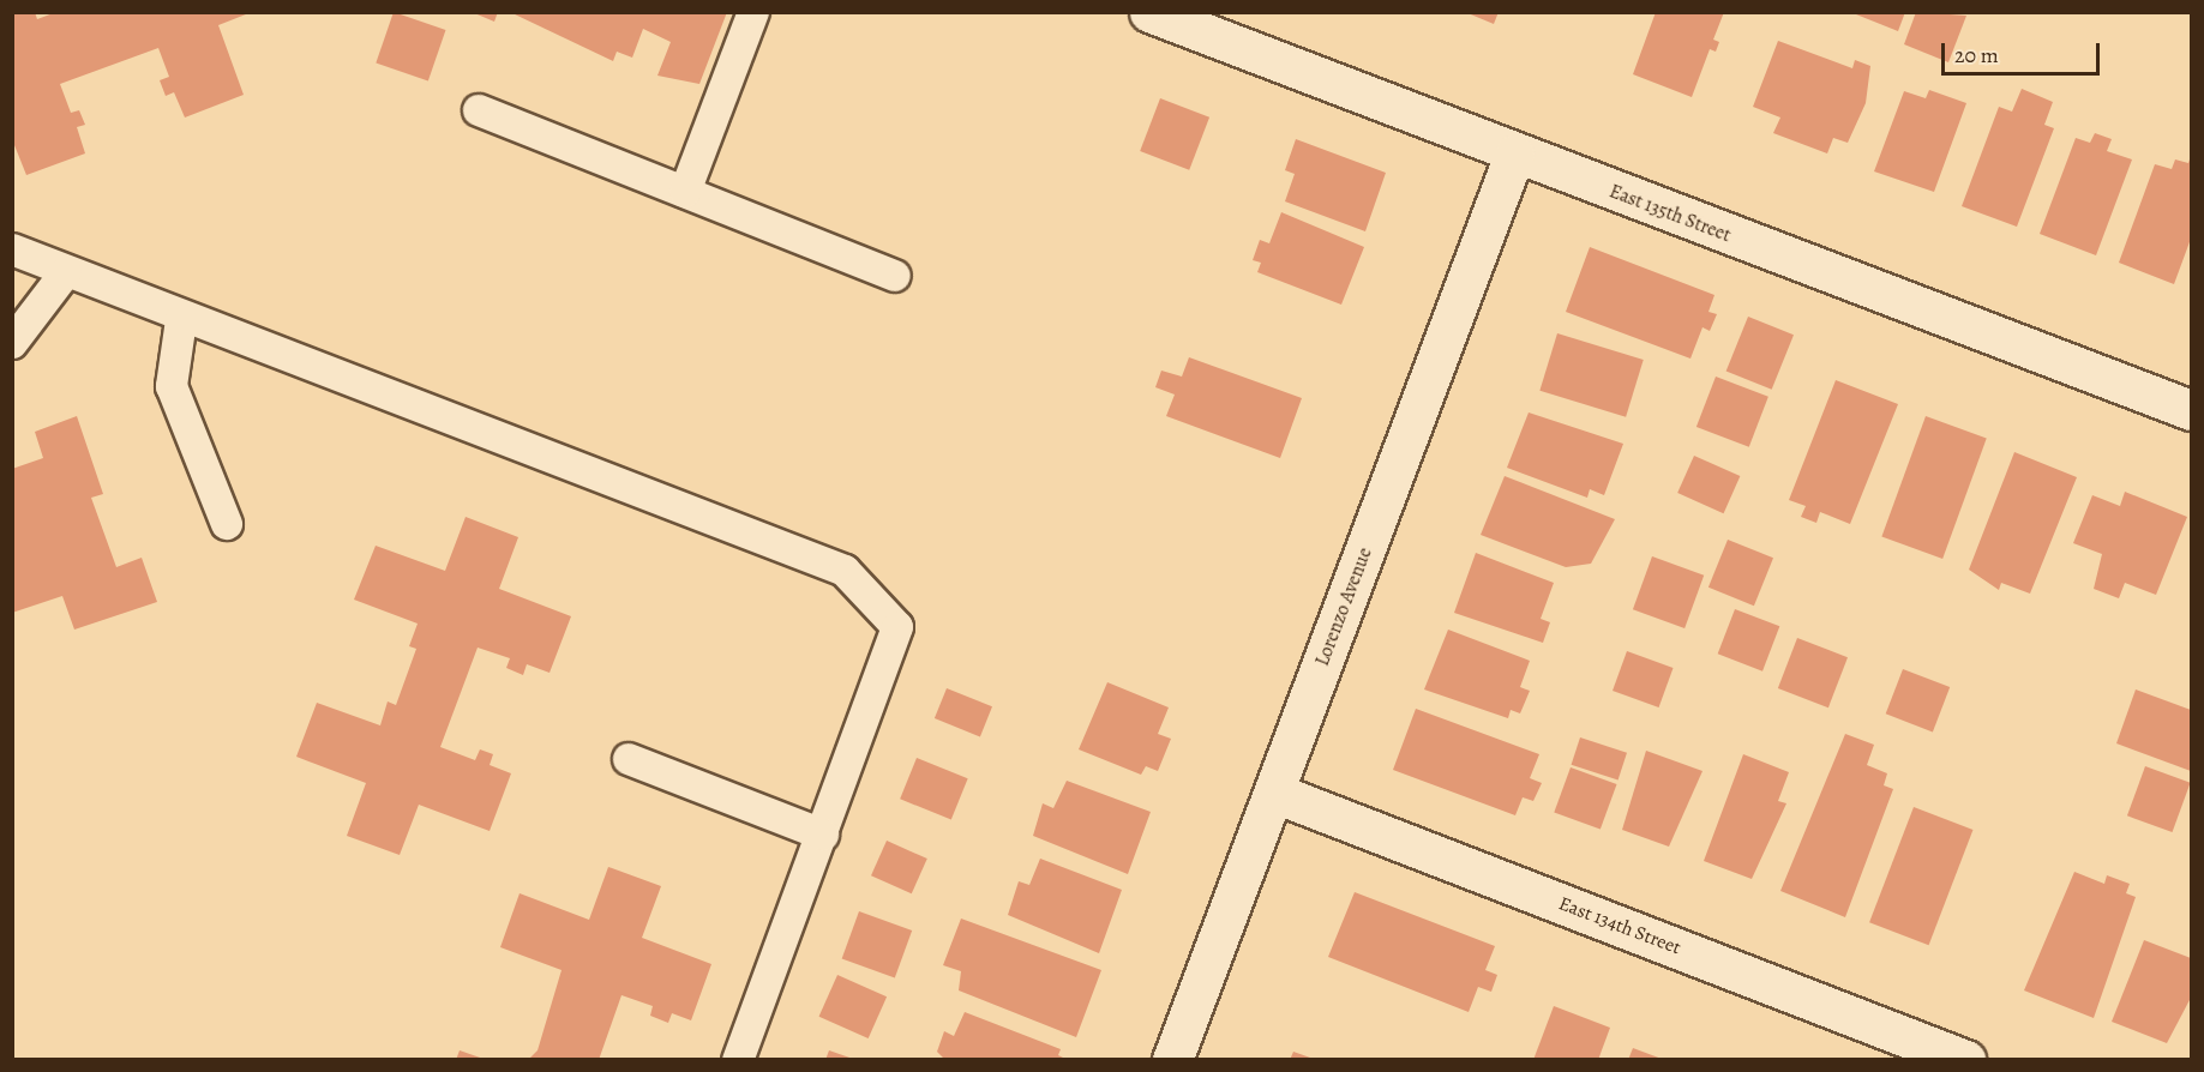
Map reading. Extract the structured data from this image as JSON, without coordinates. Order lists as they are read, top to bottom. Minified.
{"streets":{"street":["East 135th Street","Lorenzo Avenue","East 134th Street"]},"crossings":[["East 135th Street","Lorenzo Avenue"],["Lorenzo Avenue","East 134th Street"]],"scale_bar":"20 m"}
